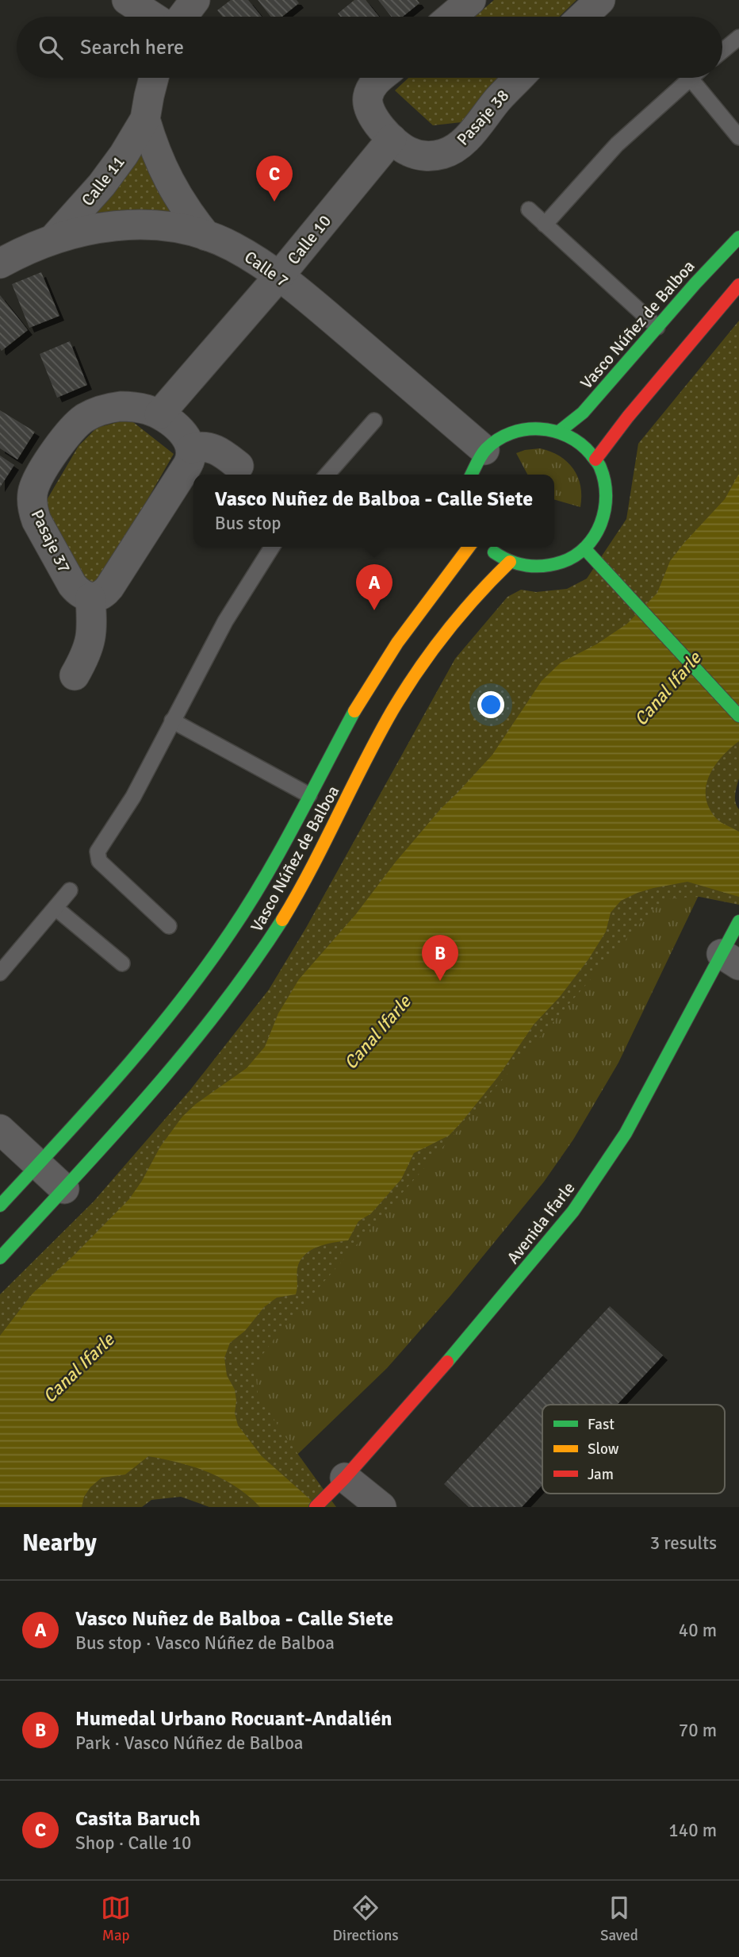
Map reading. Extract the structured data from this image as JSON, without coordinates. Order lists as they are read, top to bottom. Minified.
{"streets":{"street":["Pasaje 38","Calle 11","Calle 10","Calle 7","Vasco Núñez de Balboa","Pasaje 37","Avenida Ifarle"]},"crossings":[["Pasaje 38","Calle 10"],["Calle 11","Calle 7"],["Calle 10","Calle 7"],["Calle 10","Pasaje 37"]],"water":["Canal Ifarle"],"legend":["Fast","Slow","Jam"],"page":{"search":"Search here","pins":["C","A","B"],"popup":["Vasco Nuñez de Balboa - Calle Siete","Bus stop"],"heading":["Nearby","3 results"],"list":[{"mark":"A","name":"Vasco Nuñez de Balboa - Calle Siete","note":"Bus stop · Vasco Núñez de Balboa","value":"40 m"},{"mark":"B","name":"Humedal Urbano Rocuant-Andalién","note":"Park · Vasco Núñez de Balboa","value":"70 m"},{"mark":"C","name":"Casita Baruch","note":"Shop · Calle 10","value":"140 m"}],"nav":["Map","Directions","Saved"]}}
